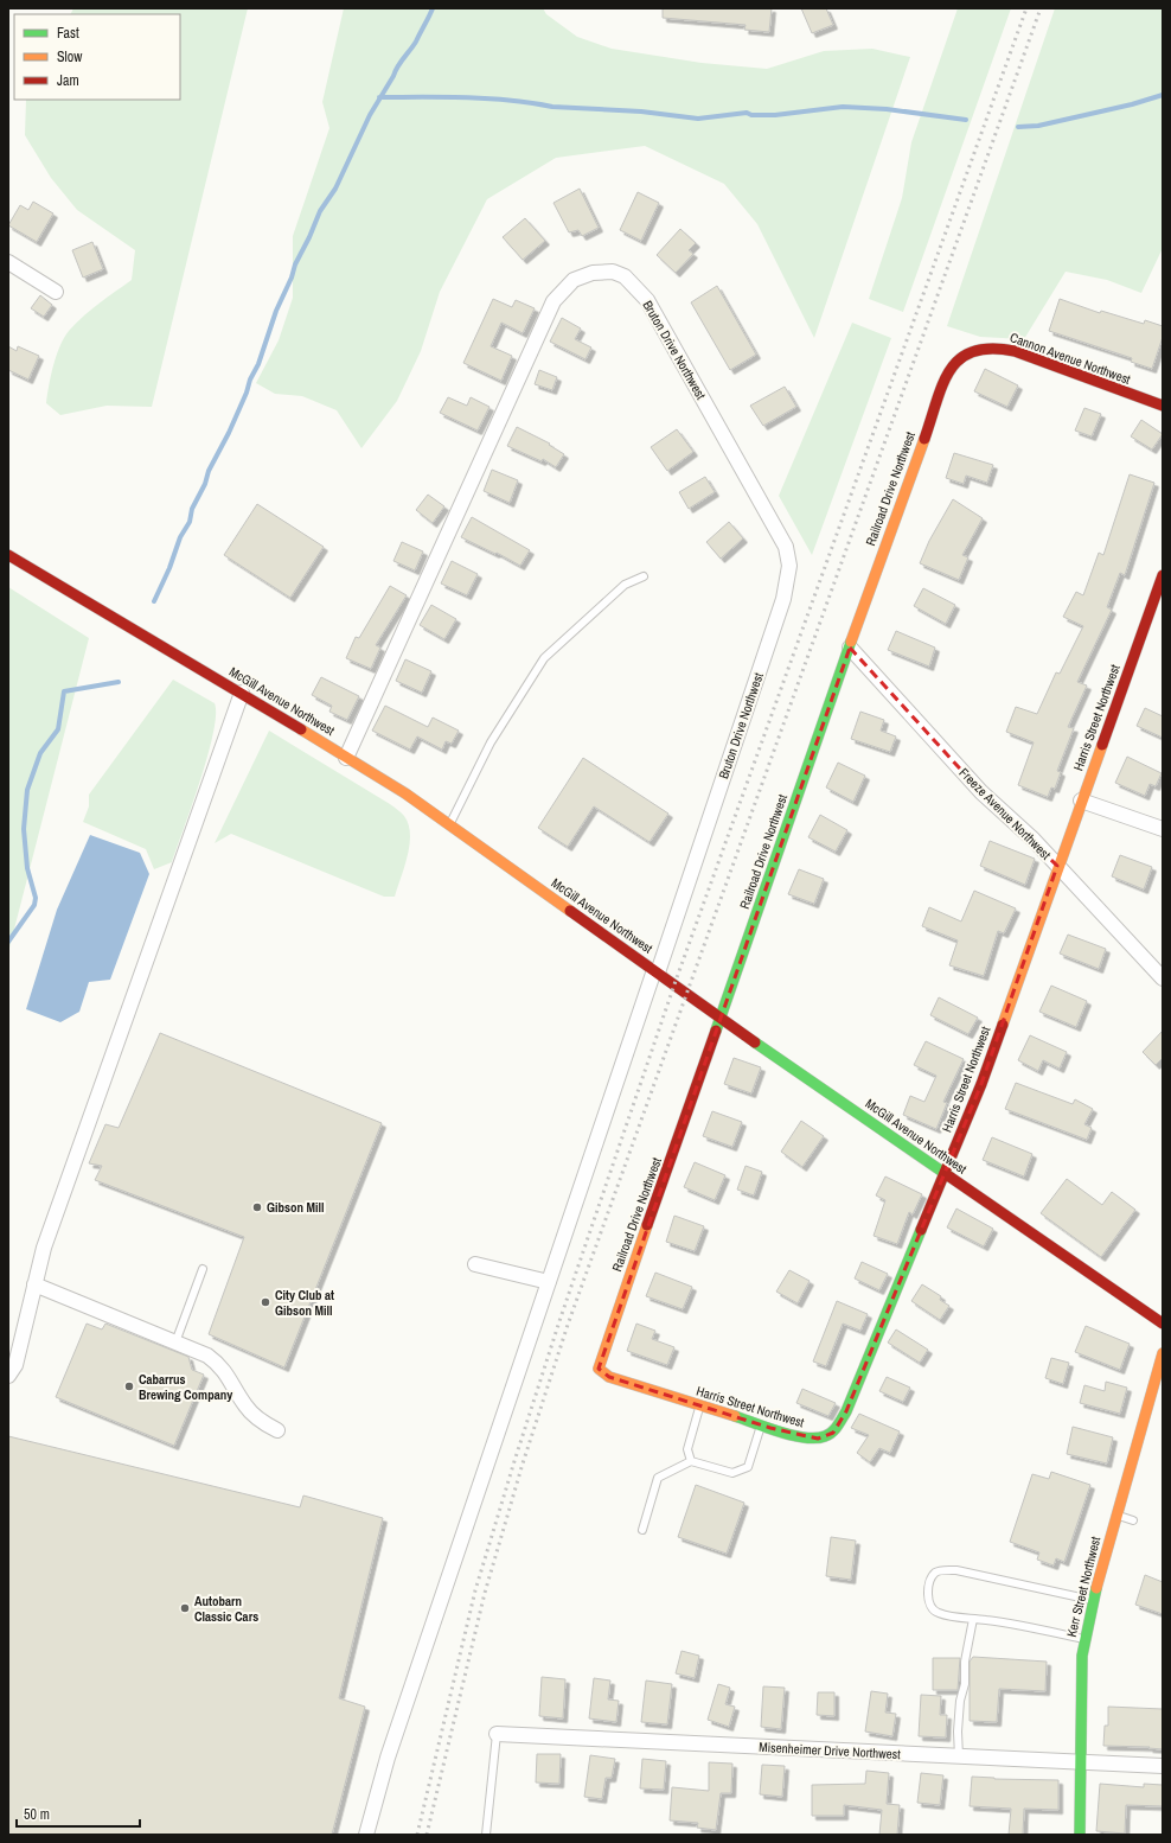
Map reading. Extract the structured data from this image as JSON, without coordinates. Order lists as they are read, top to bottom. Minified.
{"streets":{"street":["Bruton Drive Northwest","Cannon Avenue Northwest","Railroad Drive Northwest","McGill Avenue Northwest","Harris Street Northwest","Freeze Avenue Northwest","Kerr Street Northwest","Misenheimer Drive Northwest"]},"crossings":[["Bruton Drive Northwest","McGill Avenue Northwest"],["Cannon Avenue Northwest","Railroad Drive Northwest"],["Railroad Drive Northwest","McGill Avenue Northwest"],["Railroad Drive Northwest","Harris Street Northwest"],["Railroad Drive Northwest","Freeze Avenue Northwest"],["McGill Avenue Northwest","Harris Street Northwest"],["Harris Street Northwest","Freeze Avenue Northwest"],["Kerr Street Northwest","Misenheimer Drive Northwest"]],"places":["Gibson Mill","City Club at Gibson Mill","Cabarrus Brewing Company","Autobarn Classic Cars"],"legend":["Fast","Slow","Jam"],"scale_bar":"50 m"}
